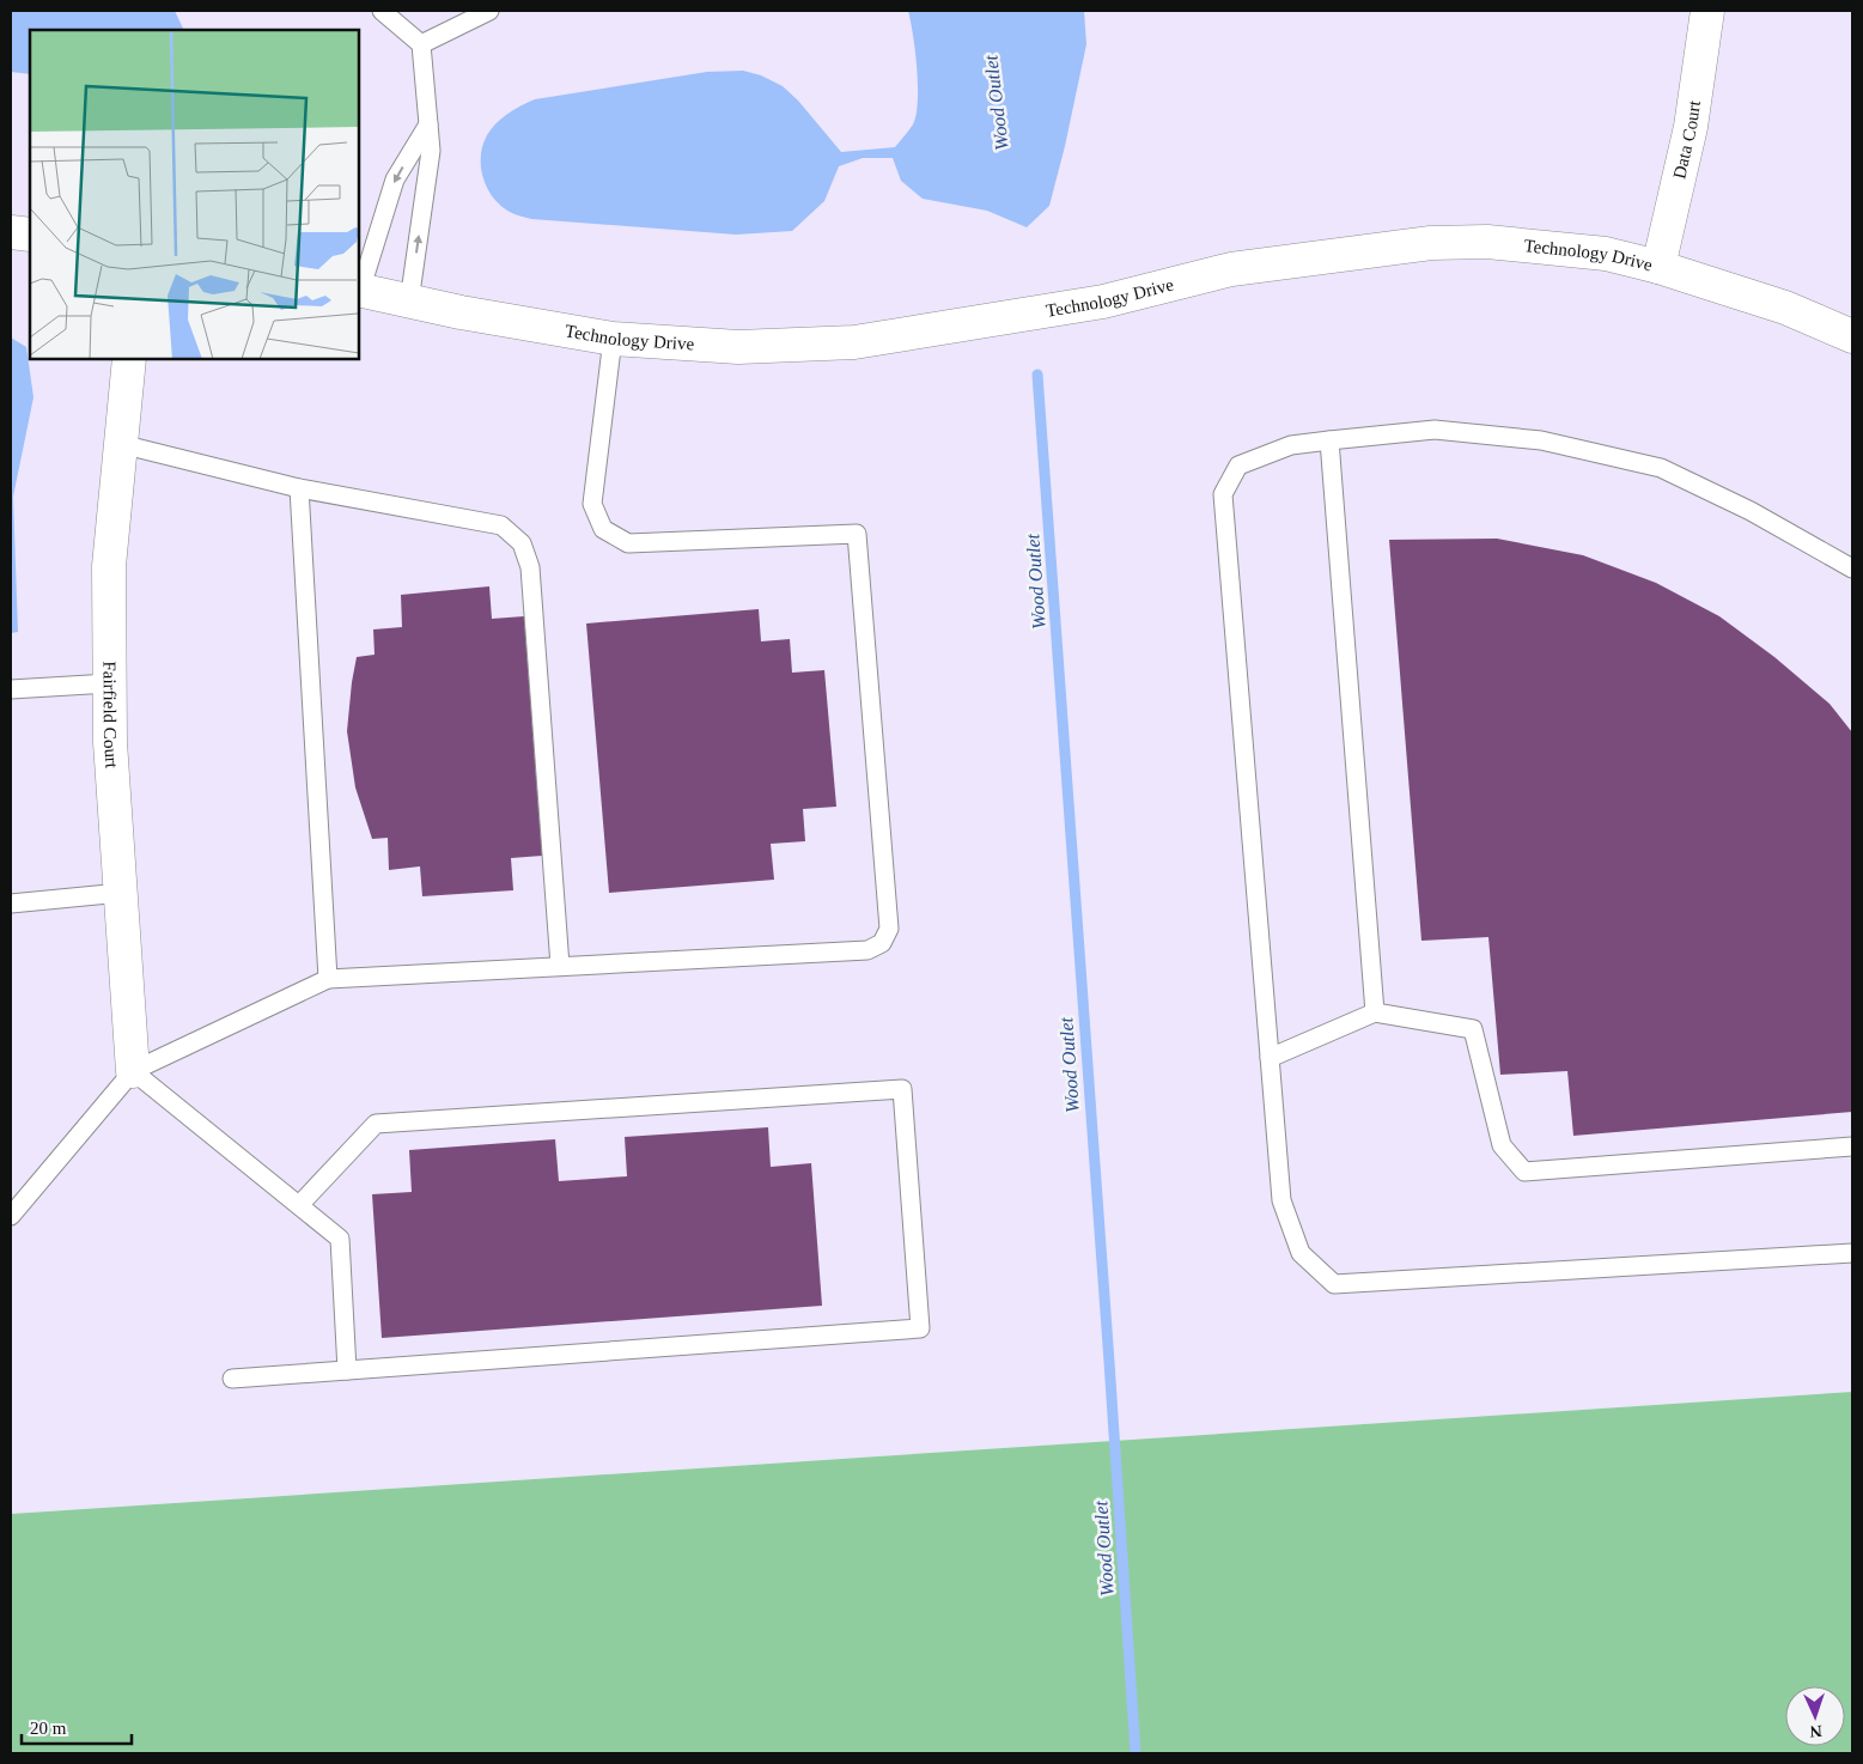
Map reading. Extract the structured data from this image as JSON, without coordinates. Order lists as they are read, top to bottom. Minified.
{"streets":{"street":["Data Court","Technology Drive","Fairfield Court"]},"crossings":[["Data Court","Technology Drive"]],"water":["Wood Outlet"],"scale_bar":"20 m","north":"bottom"}
